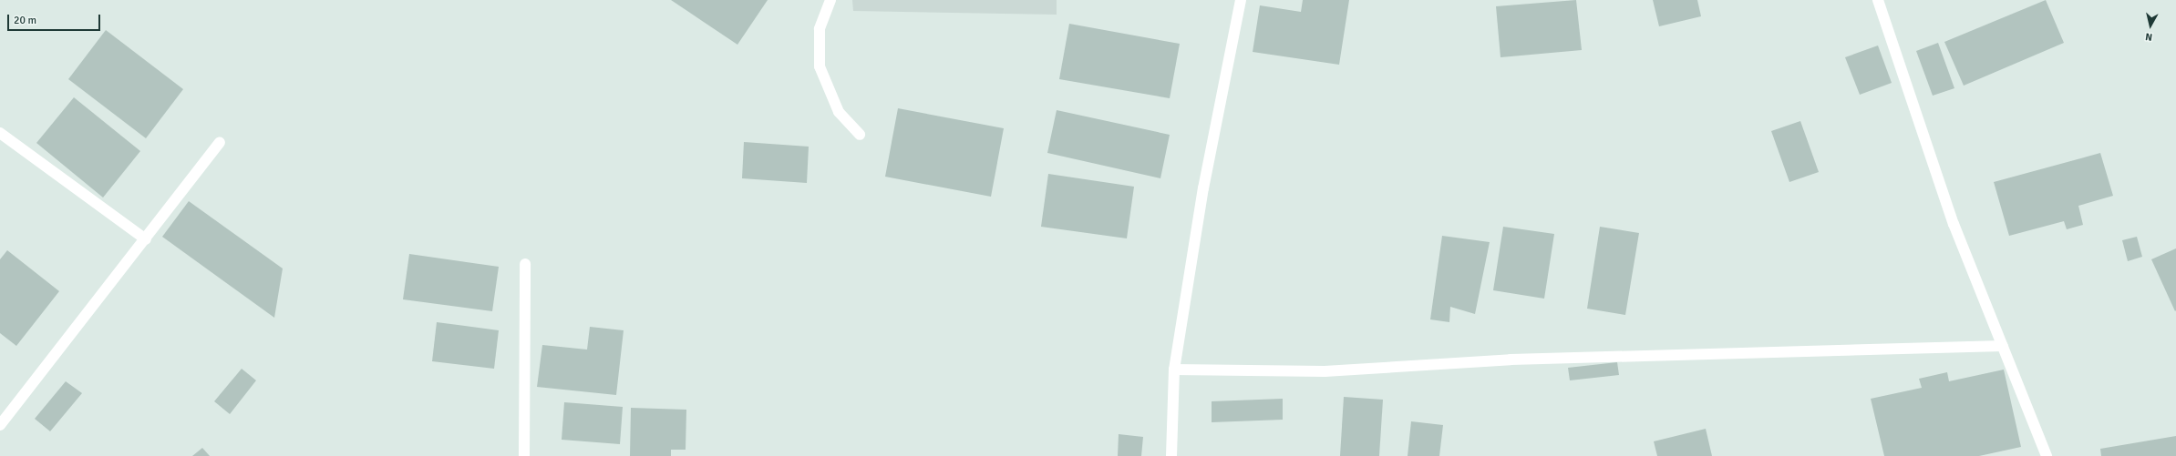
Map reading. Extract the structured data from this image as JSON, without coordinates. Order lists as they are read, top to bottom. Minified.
{"scale_bar":"20 m","north":"bottom"}
